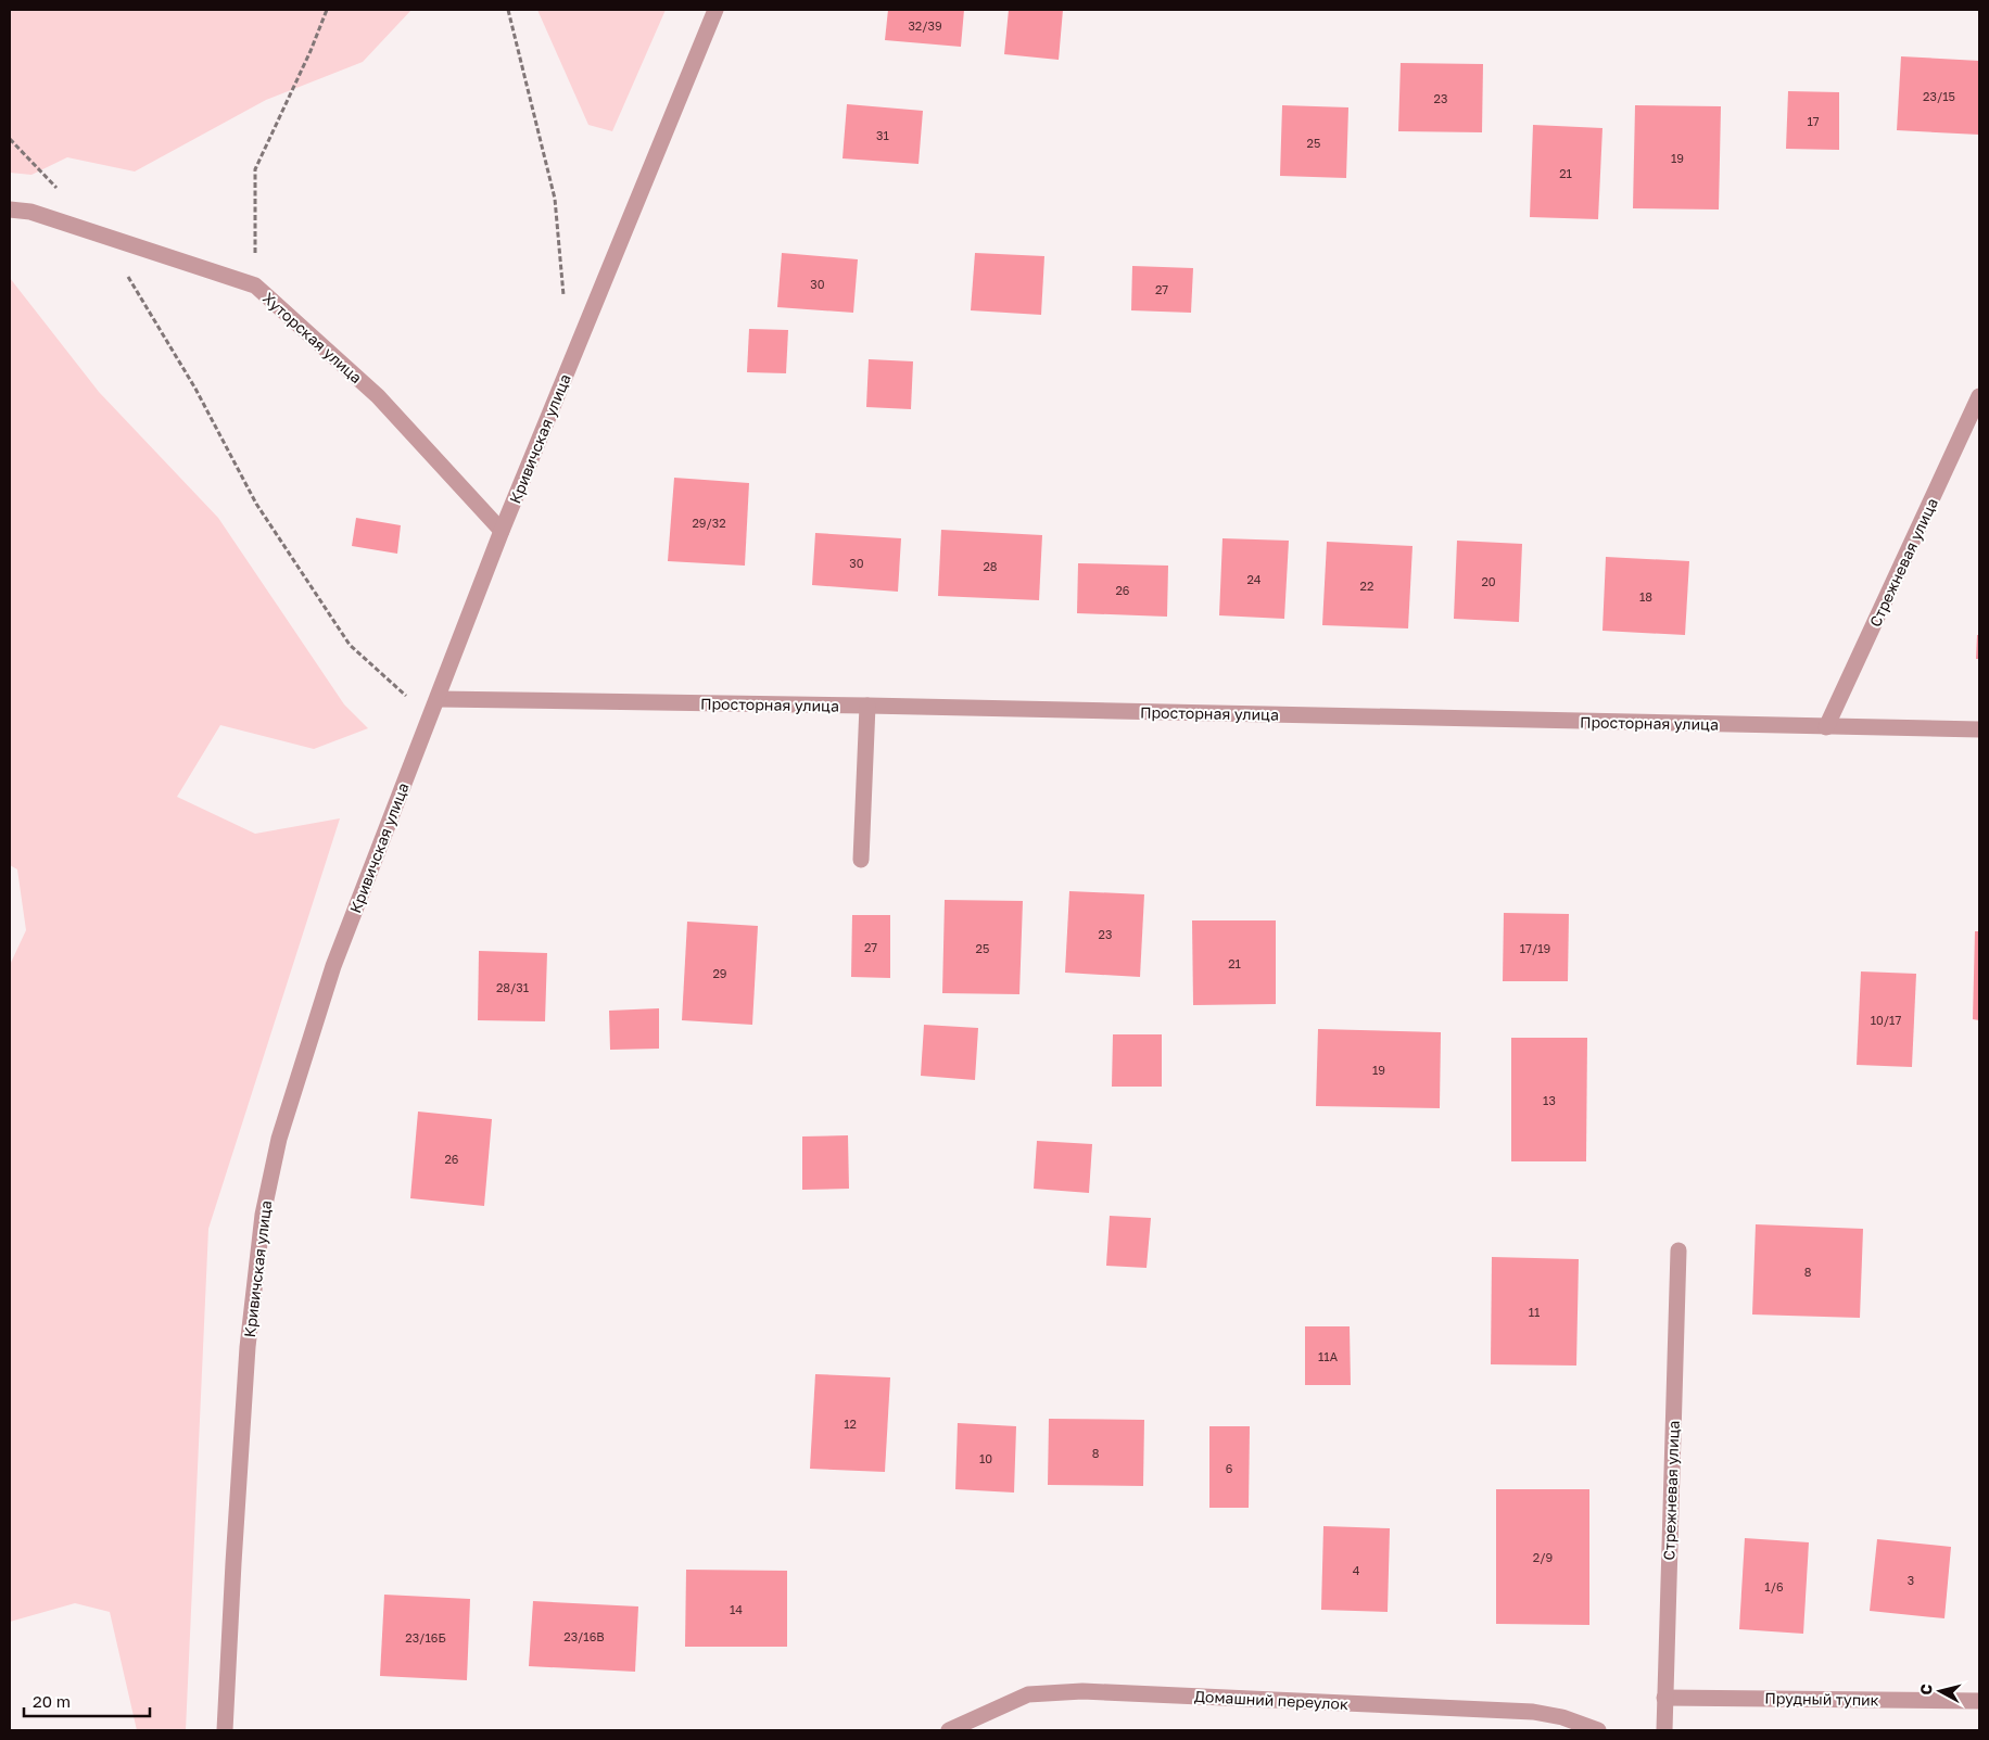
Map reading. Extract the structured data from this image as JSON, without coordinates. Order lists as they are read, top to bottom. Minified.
{"streets":{"street":["Хуторская улица","Кривичская улица","Стрежневая улица","Просторная улица","Прудный тупик","Домашний переулок"]},"crossings":[["Хуторская улица","Кривичская улица"],["Кривичская улица","Просторная улица"],["Стрежневая улица","Просторная улица"],["Стрежневая улица","Прудный тупик"]],"house_numbers":["32/39","23/15","23","17","31","25","19","21","30","27","29/32","30","28","24","20","22","26","18","23","27","25","17/19","21","29","28/31","10/17","19","13","26","8","11","11А","12","8","10","6","2/9","4","3","1/6","14","23/16В","23/16Б"],"scale_bar":"20 m","north":"left"}
